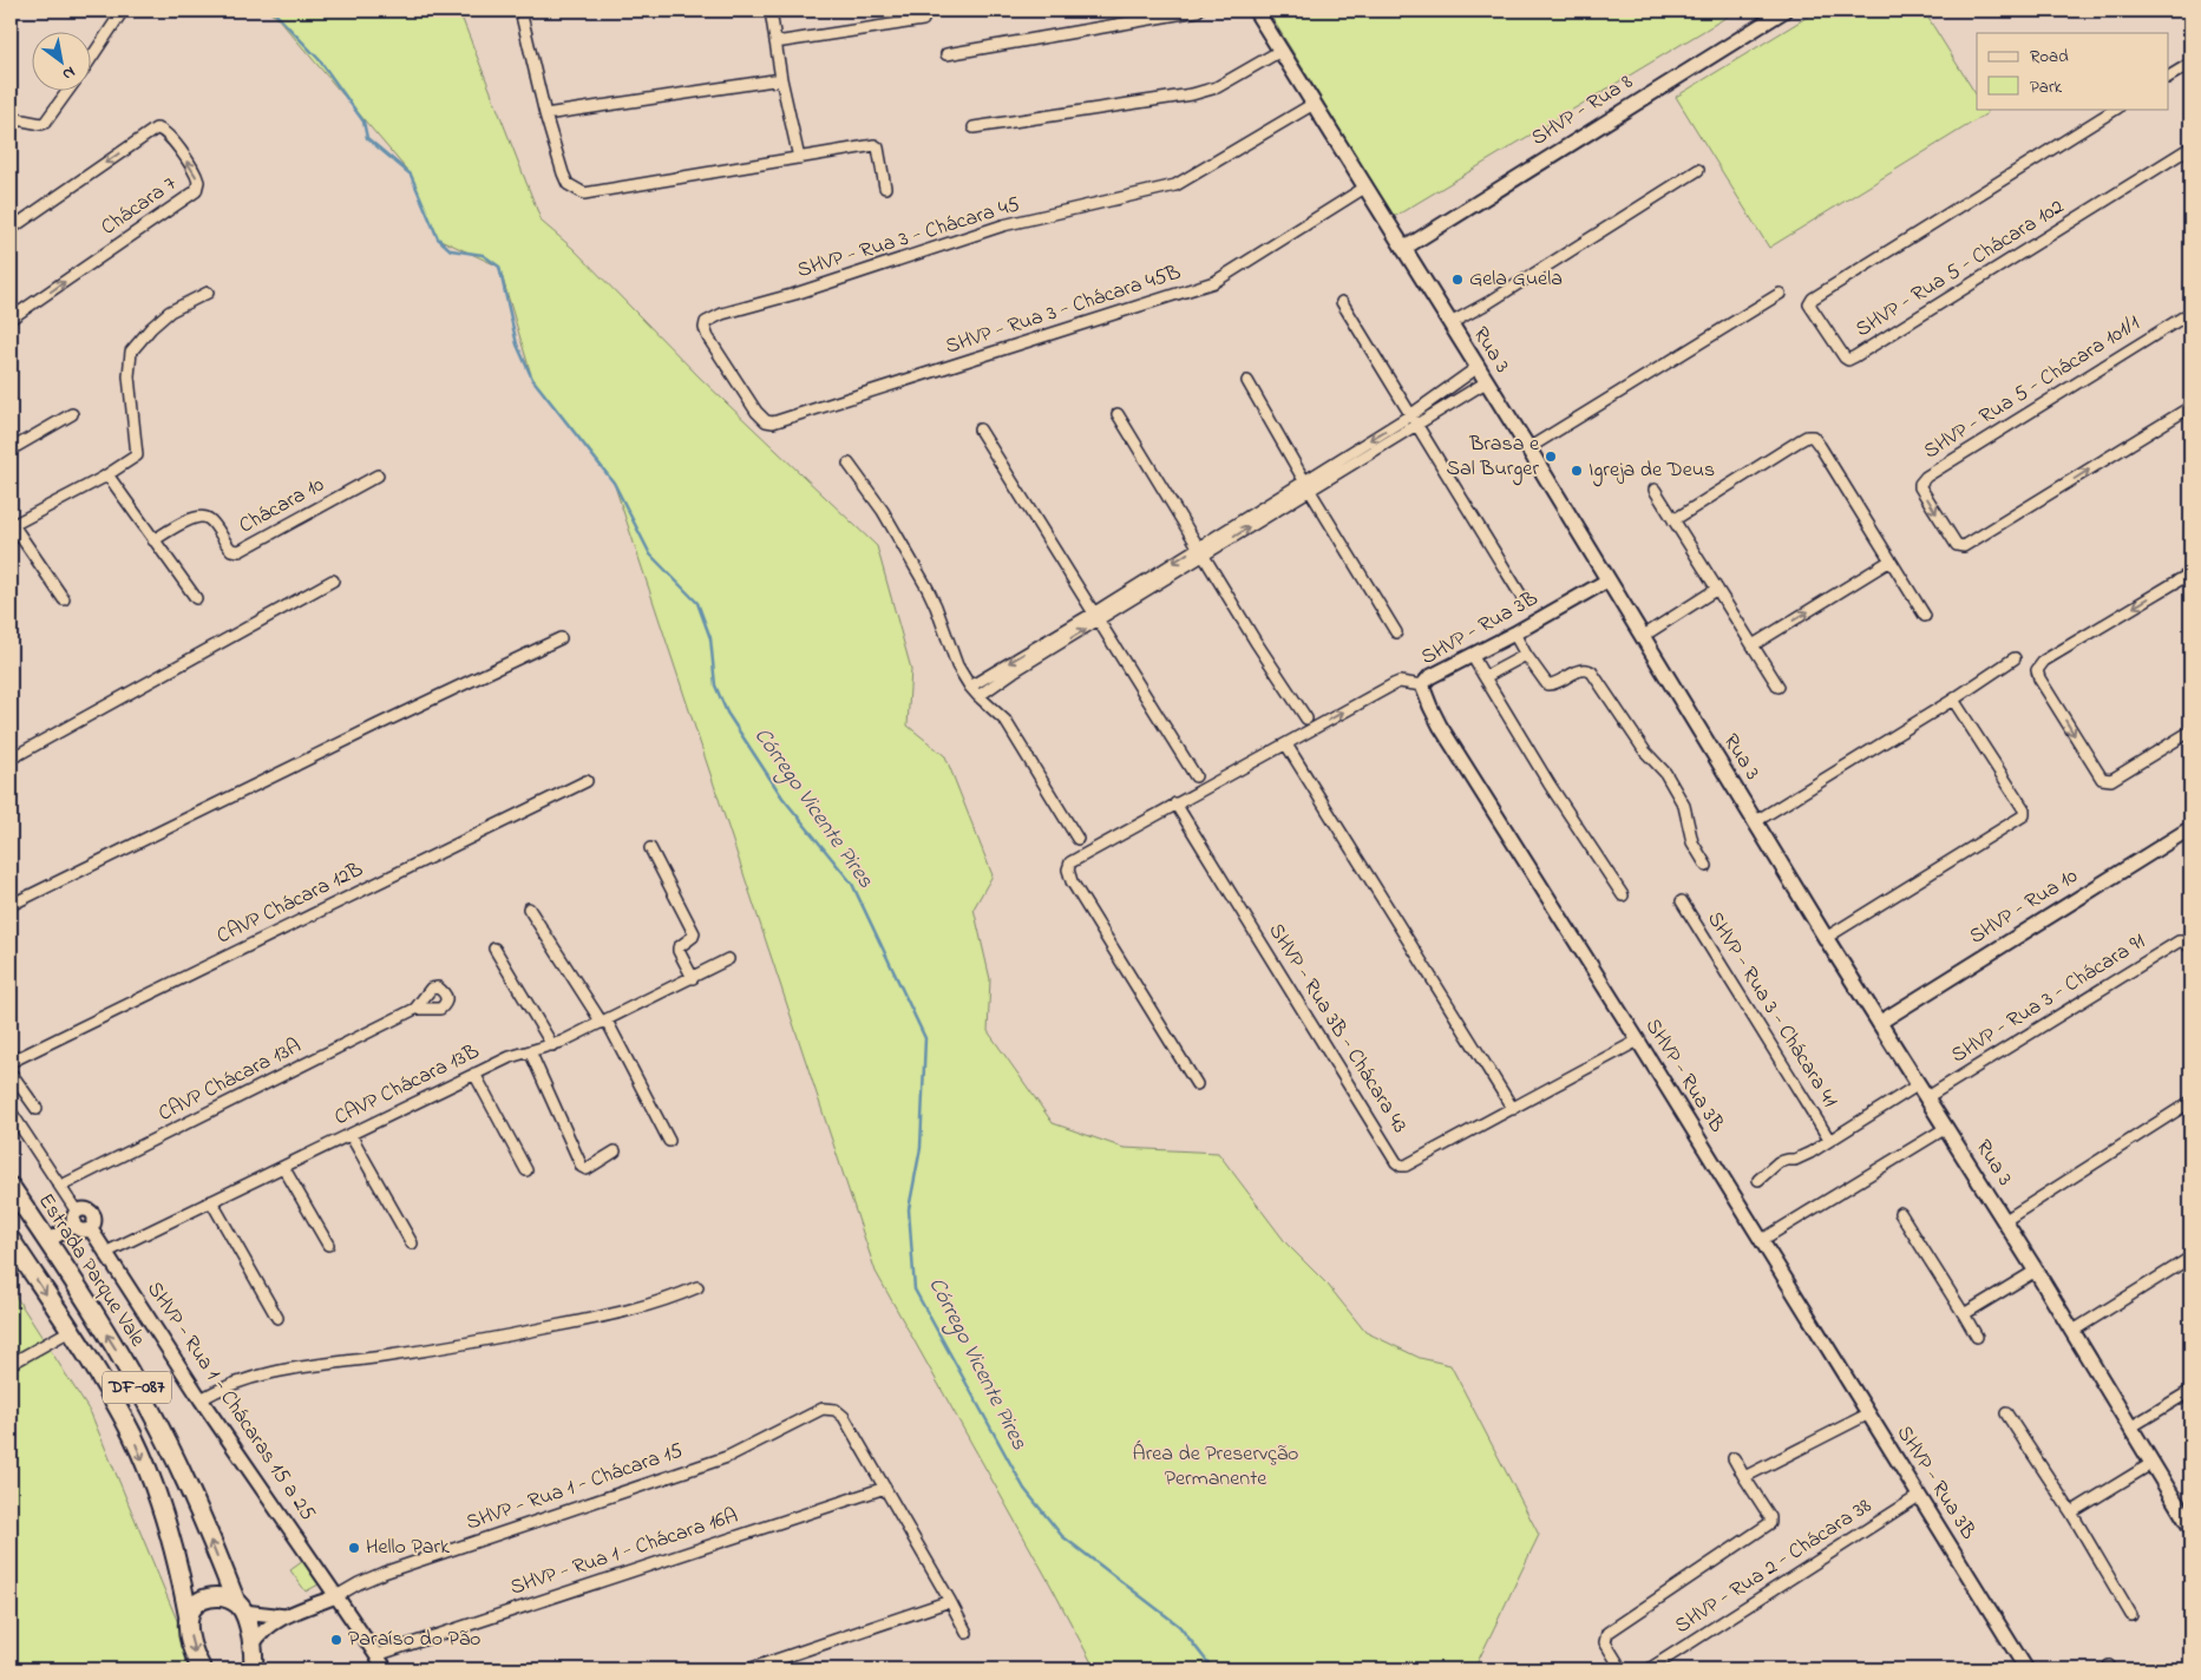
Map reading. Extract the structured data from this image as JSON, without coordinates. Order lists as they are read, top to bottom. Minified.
{"streets":{"main road":["Rua 3","Estrada Parque Vale","DF-087"],"street":["SHVP - Rua 8","Chácara 7","SHVP - Rua 3 - Chácara 45","SHVP - Rua 5 - Chácara 102","SHVP - Rua 3 - Chácara 45B","SHVP - Rua 5 - Chácara 101/1","Chácara 10","SHVP - Rua 3B","CAVP Chácara 12B","SHVP - Rua 10","SHVP - Rua 3 - Chácara 91","SHVP - Rua 3 - Chácara 41","SHVP - Rua 3B - Chácara 43","CAVP Chácara 13A","CAVP Chácara 13B","SHVP - Rua 1 - Chácaras 15 a 25","SHVP - Rua 1 - Chácara 15","SHVP - Rua 1 - Chácara 16A","SHVP - Rua 2 - Chácara 38"]},"crossings":[["SHVP - Rua 8","Rua 3"],["SHVP - Rua 3 - Chácara 45","SHVP - Rua 3 - Chácara 45B"],["SHVP - Rua 3 - Chácara 45","Rua 3"],["SHVP - Rua 3 - Chácara 45B","Rua 3"],["Rua 3","SHVP - Rua 3B"],["Rua 3","SHVP - Rua 10"],["Rua 3","SHVP - Rua 3 - Chácara 91"],["Rua 3","SHVP - Rua 3 - Chácara 41"],["SHVP - Rua 3B","SHVP - Rua 3B - Chácara 43"],["SHVP - Rua 3B","SHVP - Rua 2 - Chácara 38"],["CAVP Chácara 13B","SHVP - Rua 1 - Chácaras 15 a 25"],["Estrada Parque Vale","DF-087"],["SHVP - Rua 1 - Chácaras 15 a 25","SHVP - Rua 1 - Chácara 15"],["SHVP - Rua 1 - Chácaras 15 a 25","SHVP - Rua 1 - Chácara 16A"],["SHVP - Rua 1 - Chácara 15","SHVP - Rua 1 - Chácara 16A"]],"water":["Córrego Vicente Pires"],"parks":["Área de Preservção Permanente"],"places":["Gela Guela","Brasa e Sal Burger","Igreja de Deus","Hello Park","Paraíso do Pão"],"legend":["Road","Park"],"north":"bottom right"}
